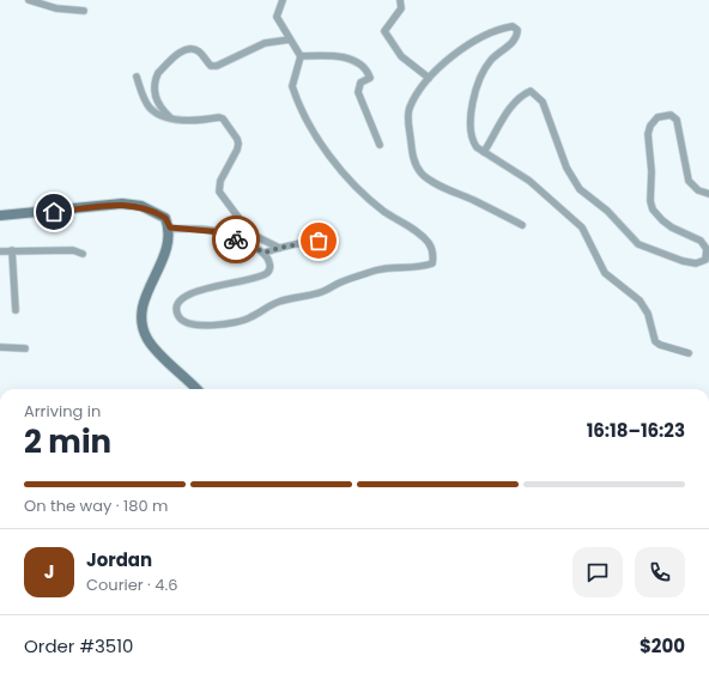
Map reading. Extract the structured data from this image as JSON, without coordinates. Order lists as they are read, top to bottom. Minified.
{"page":{"heading":["2 min","Arriving in","16:18–16:23"],"panel":["Jordan","Courier · 4.6","Order #3510","$200"],"bar":"On the way · 180 m","round":"J"}}
